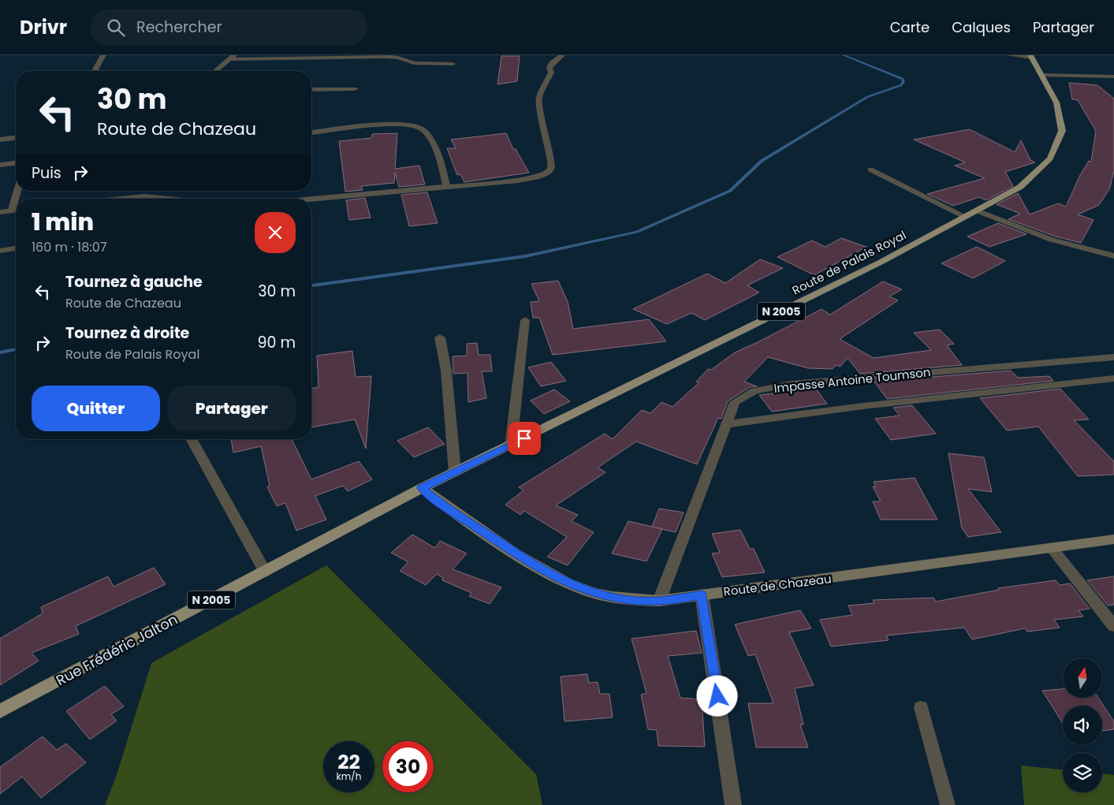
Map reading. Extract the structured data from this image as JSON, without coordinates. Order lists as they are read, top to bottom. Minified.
{"streets":{"main road":["Route de Palais Royal","N 2005","Route de Chazeau","Rue Frédéric Jalton"],"street":["Impasse Antoine Toumson"]},"crossings":[["Route de Palais Royal","Route de Chazeau"],["Route de Palais Royal","Rue Frédéric Jalton"],["Impasse Antoine Toumson","Route de Chazeau"],["Route de Chazeau","Rue Frédéric Jalton"]],"north":"top","page":{"header":"Drivr","search":"Rechercher","nav":["Carte","Calques","Partager"],"turn":["30 m","Route de Chazeau"],"then":"Puis","heading":["1 min","160 m · 18:07"],"list":[{"name":"Tournez à gauche","note":"Route de Chazeau","value":"30 m"},{"name":"Tournez à droite","note":"Route de Palais Royal","value":"90 m"}],"buttons":["Quitter","Partager"],"speed":"22 km/h","limit":"30"}}
